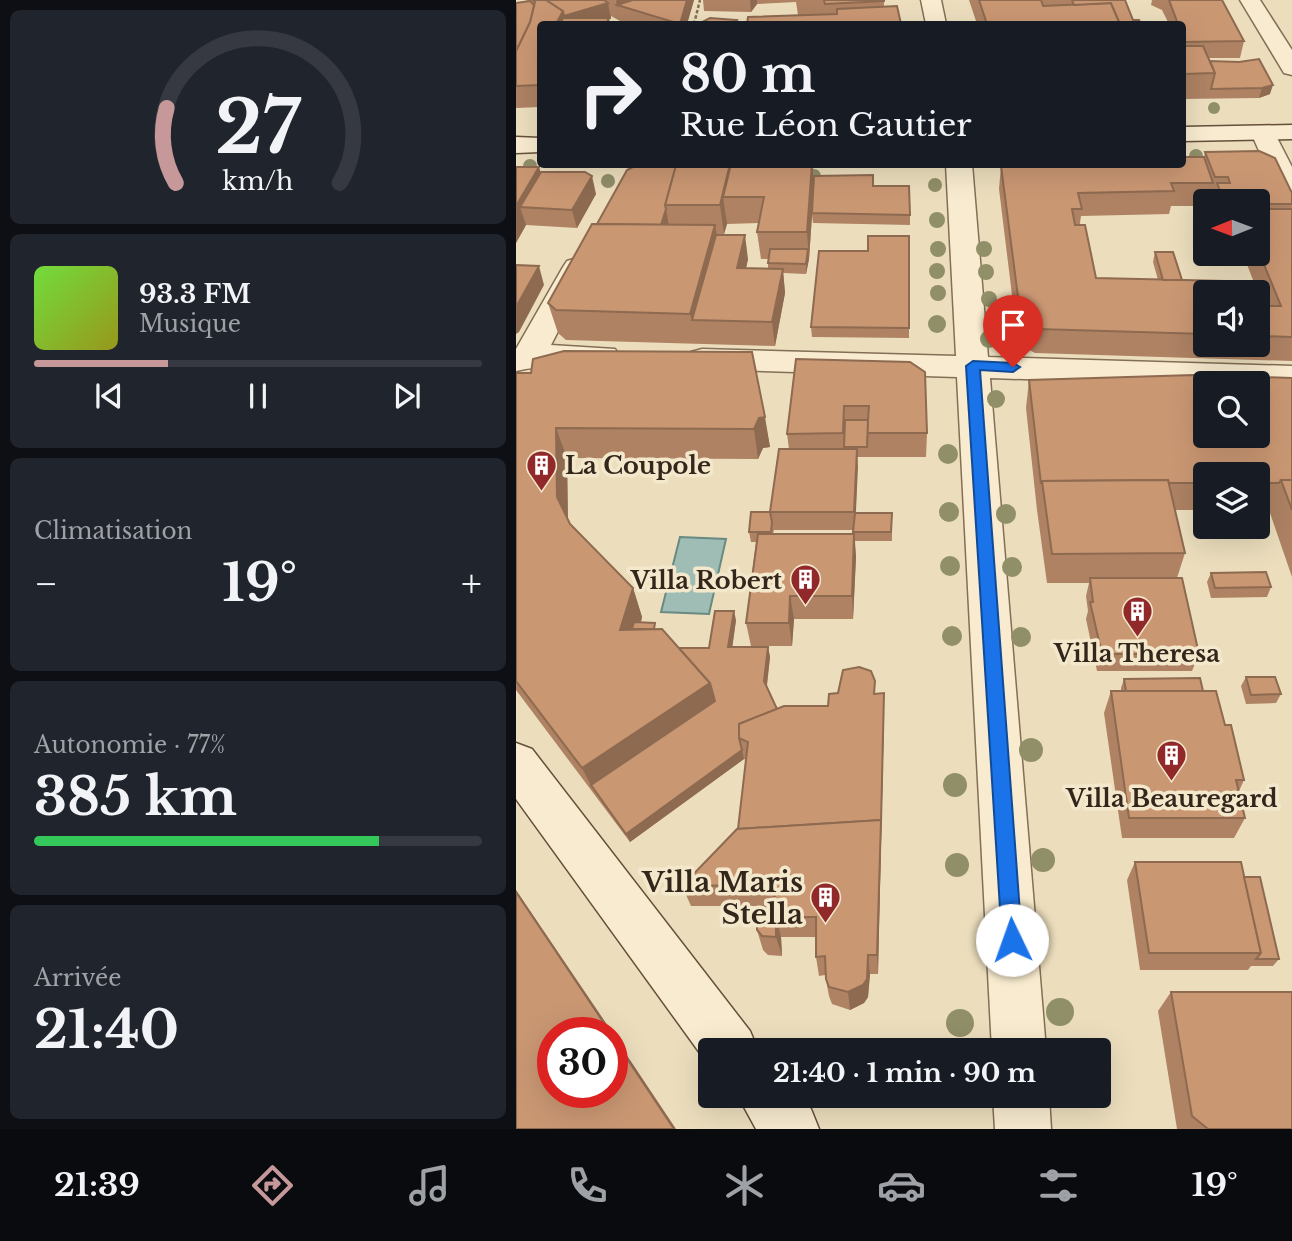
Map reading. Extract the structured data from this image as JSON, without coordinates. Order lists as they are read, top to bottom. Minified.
{"places":{"building":["La Coupole","Villa Robert","Villa Theresa","Villa Beauregard","Villa Maris Stella"]},"north":"left","page":{"turn":["80 m","Rue Léon Gautier"],"song":["93.3 FM","Musique"],"tile":["Climatisation",["Autonomie · 77%","385 km"],["Arrivée","21:40"]],"heat":["−","19°","+"],"limit":"30","trip":"21:40 · 1 min · 90 m","tabs":["21:39","19°"],"gauge":["27","km/h"]}}
